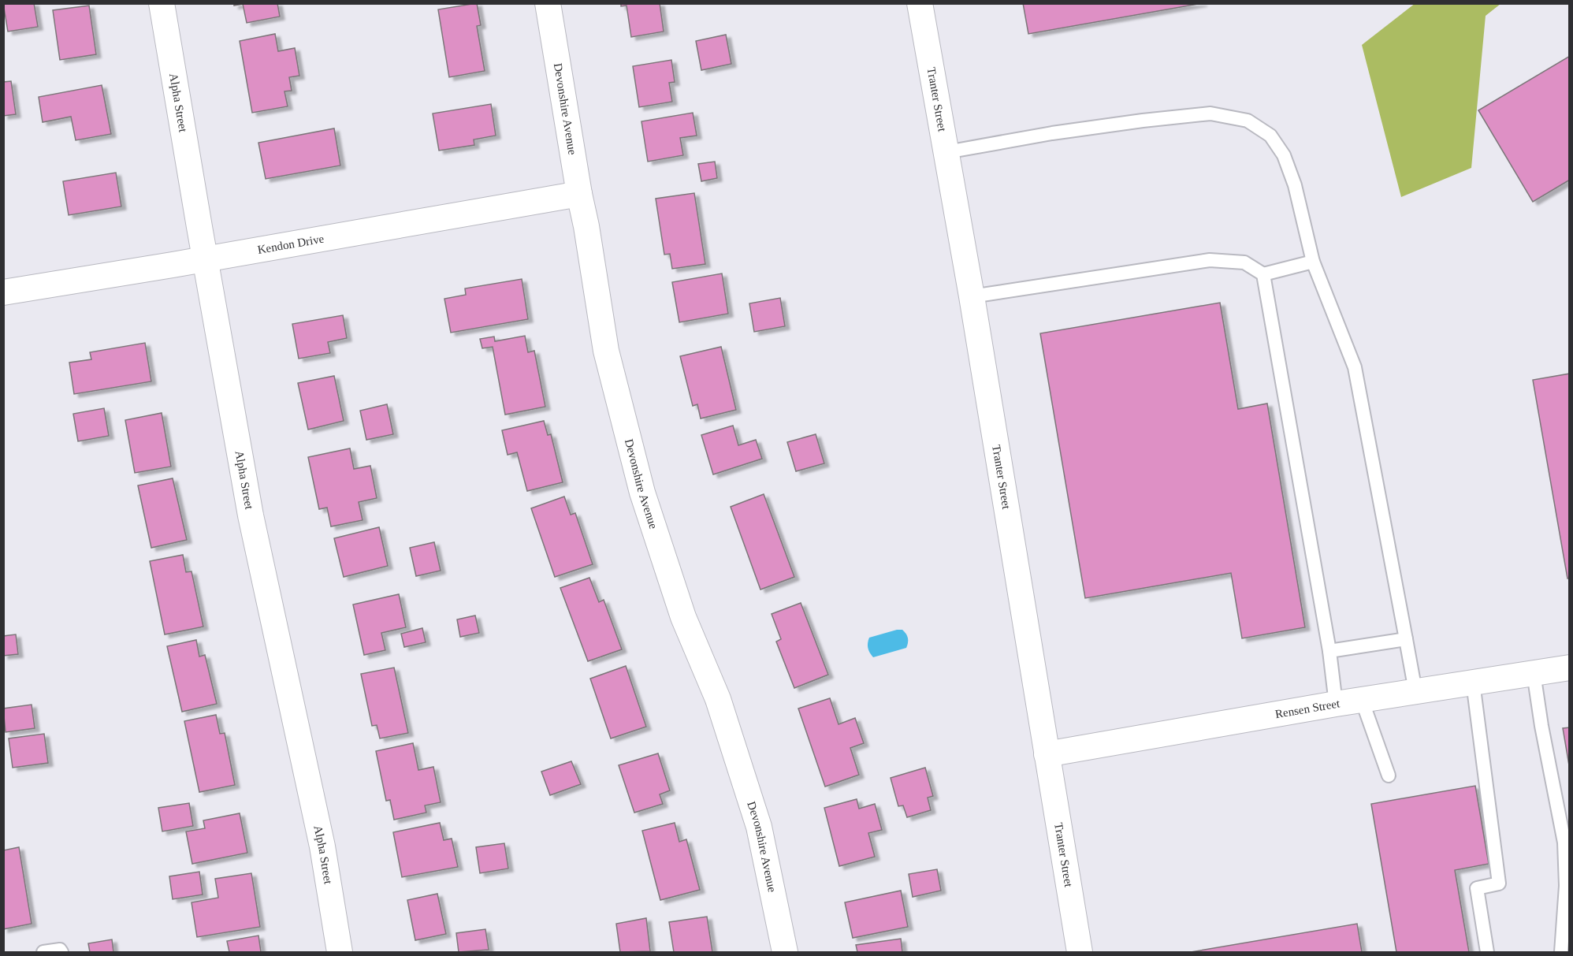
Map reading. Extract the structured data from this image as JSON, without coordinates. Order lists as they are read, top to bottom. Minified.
{"streets":{"street":["Tranter Street","Alpha Street","Devonshire Avenue","Kendon Drive","Rensen Street"]},"crossings":[["Tranter Street","Rensen Street"],["Alpha Street","Kendon Drive"],["Devonshire Avenue","Kendon Drive"]]}
